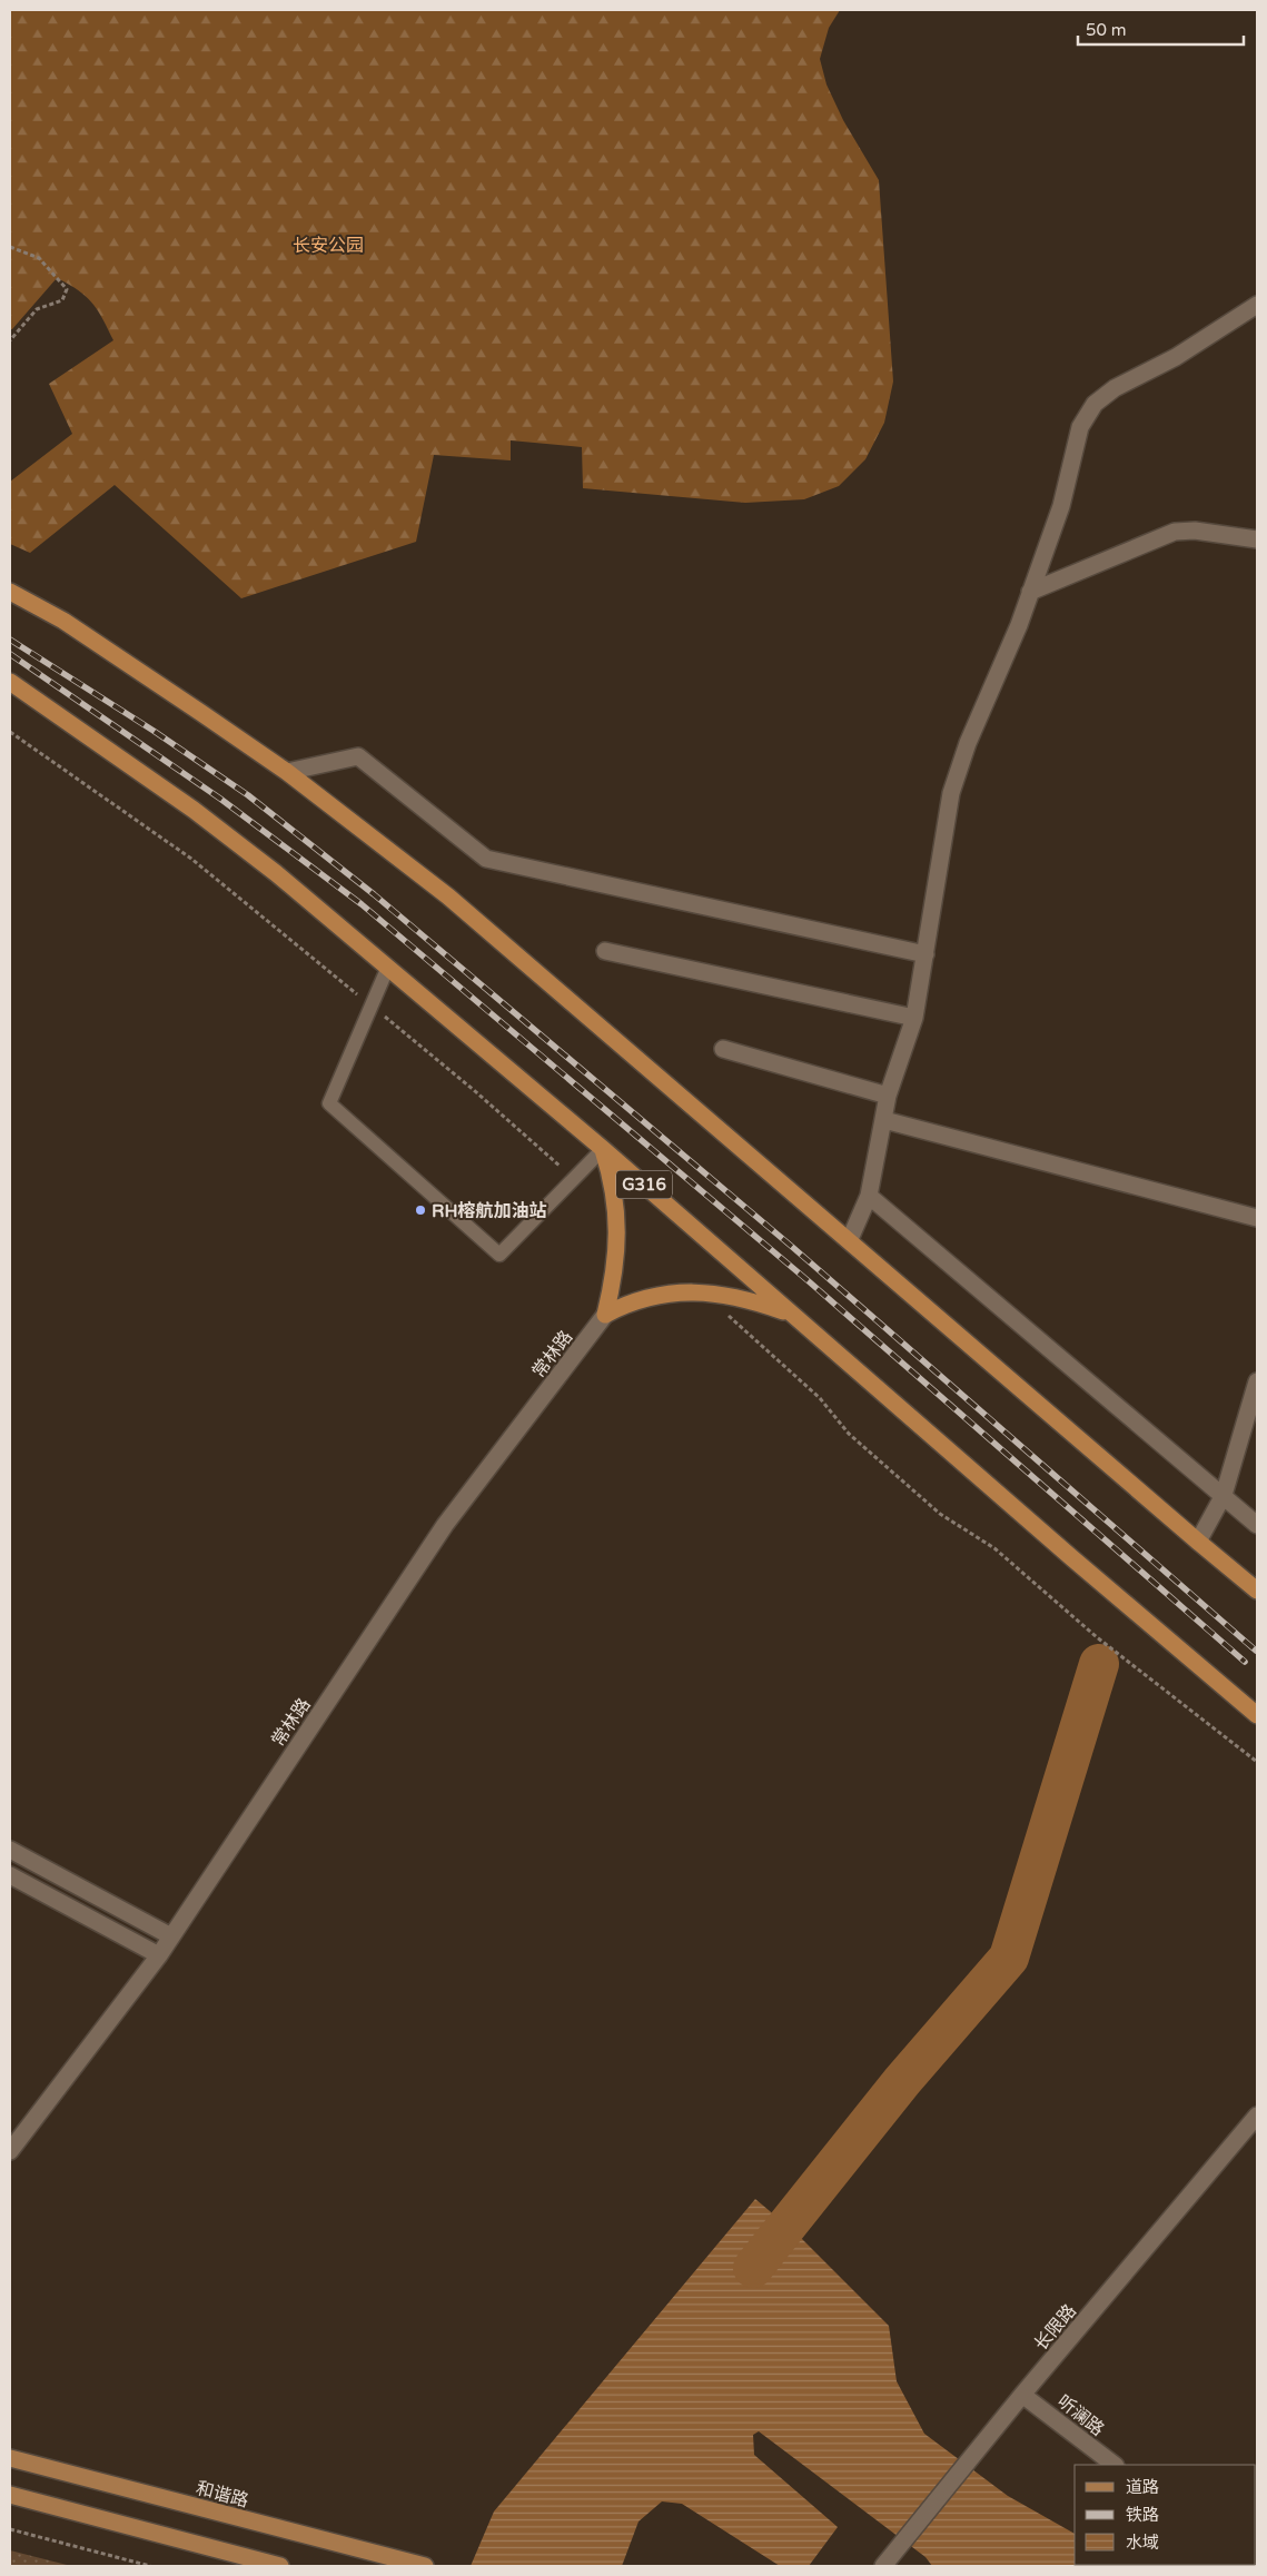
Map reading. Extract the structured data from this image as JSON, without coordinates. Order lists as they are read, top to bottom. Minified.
{"streets":{"highway":["G316"],"main road":["和谐路"],"street":["常林路","长限路","听澜路"]},"crossings":[["长限路","听澜路"]],"parks":["长安公园"],"places":["RH榕航加油站"],"legend":["道路","铁路","水域"],"scale_bar":"50 m"}
